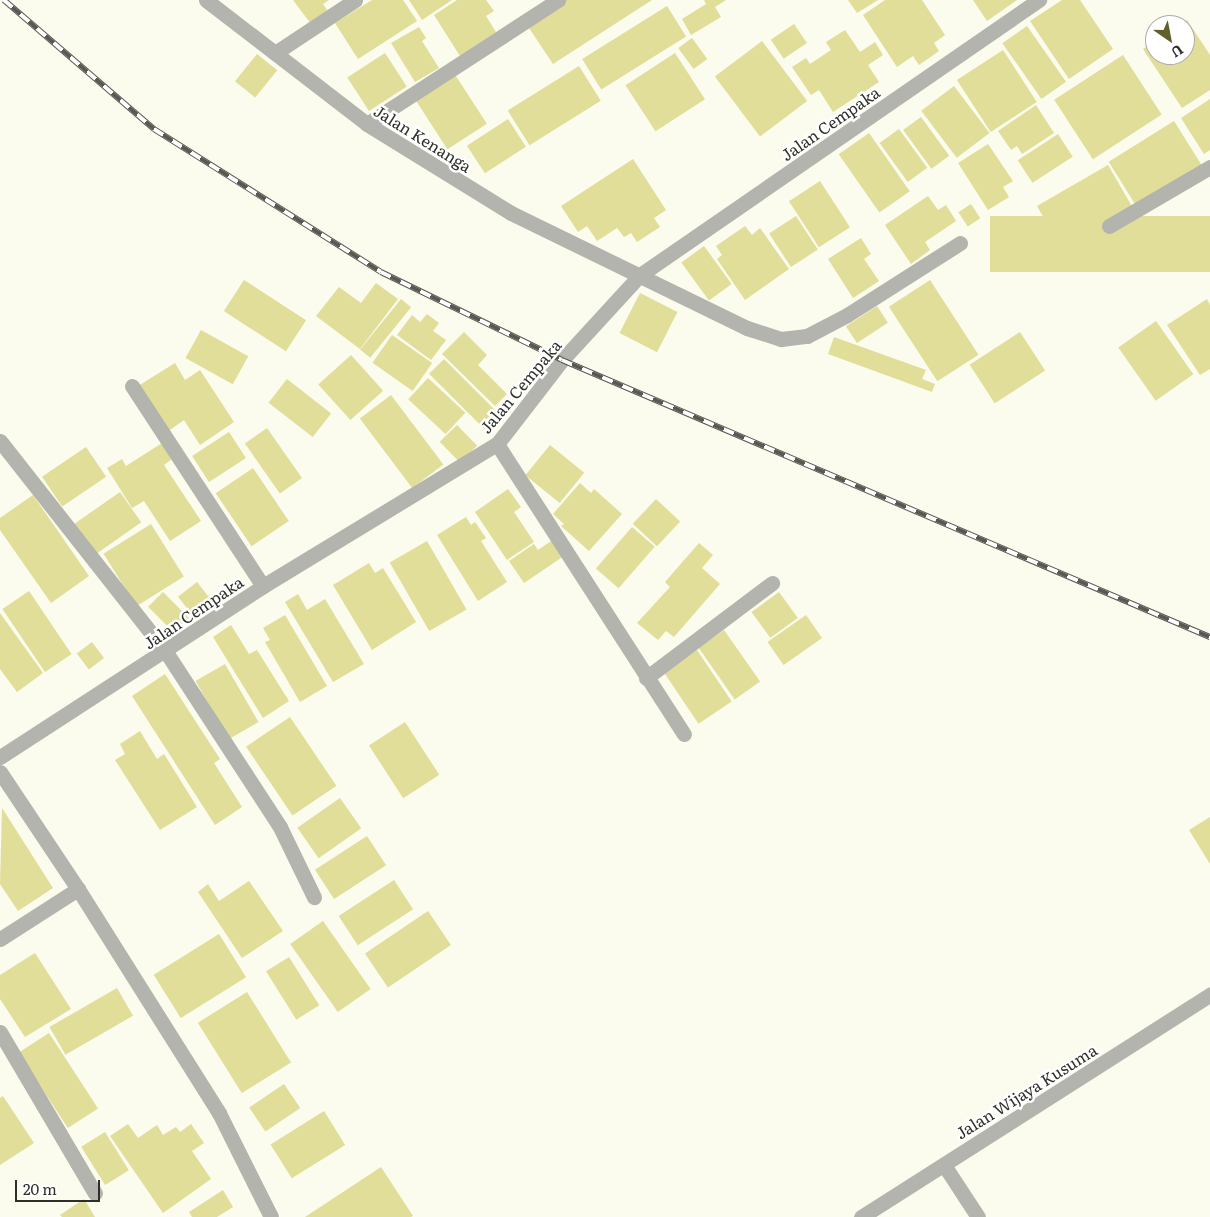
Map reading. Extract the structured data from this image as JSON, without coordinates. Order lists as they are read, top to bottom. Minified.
{"streets":{"street":["Jalan Cempaka","Jalan Kenanga","Jalan Wijaya Kusuma"]},"crossings":[["Jalan Cempaka","Jalan Kenanga"]],"scale_bar":"20 m","north":"bottom right"}
